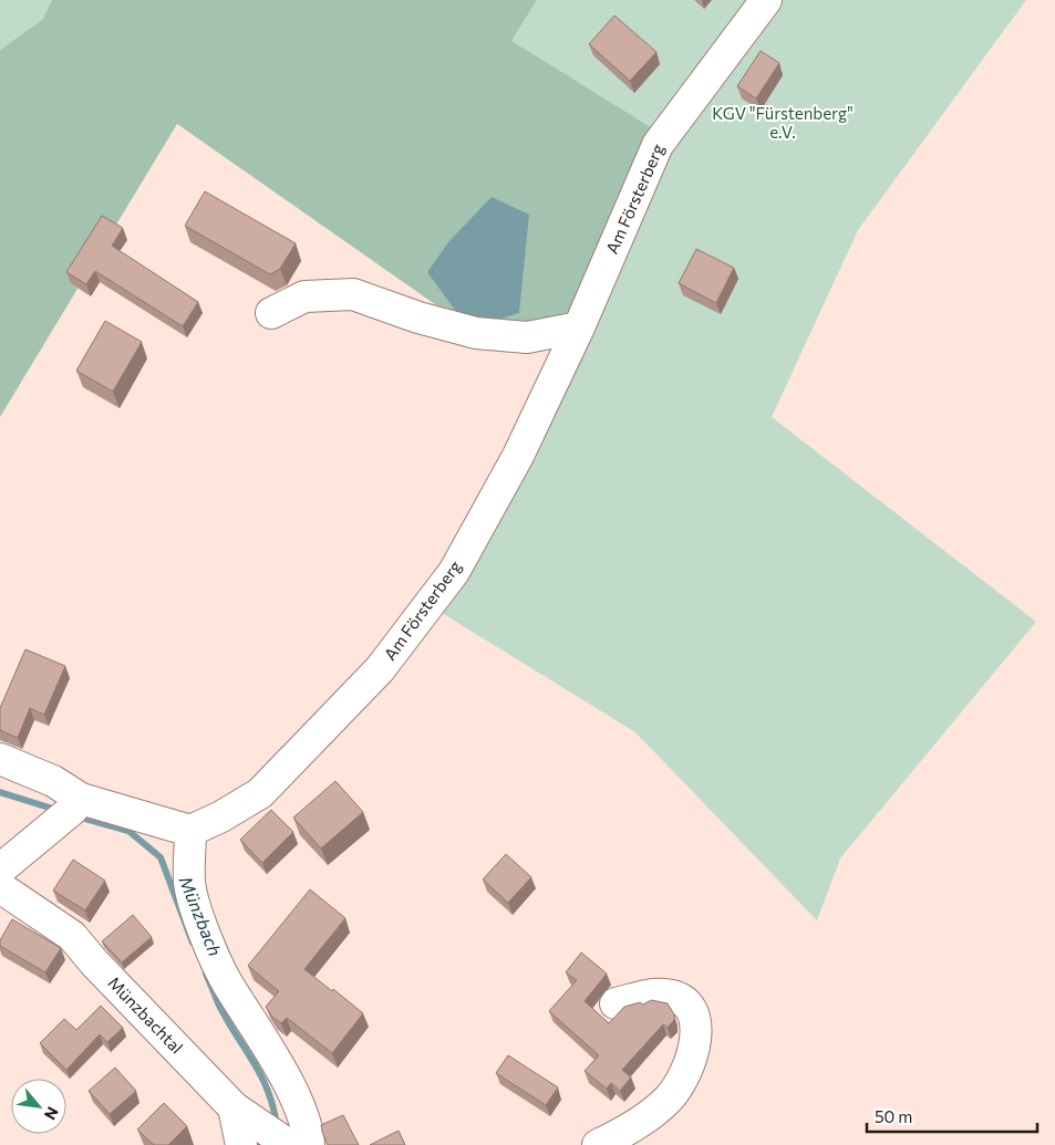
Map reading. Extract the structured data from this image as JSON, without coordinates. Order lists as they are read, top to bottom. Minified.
{"streets":{"street":["Am Försterberg","Münzbachtal"]},"water":["Münzbach"],"parks":["KGV \"Fürstenberg\" e.V."],"scale_bar":"50 m","north":"bottom right"}
